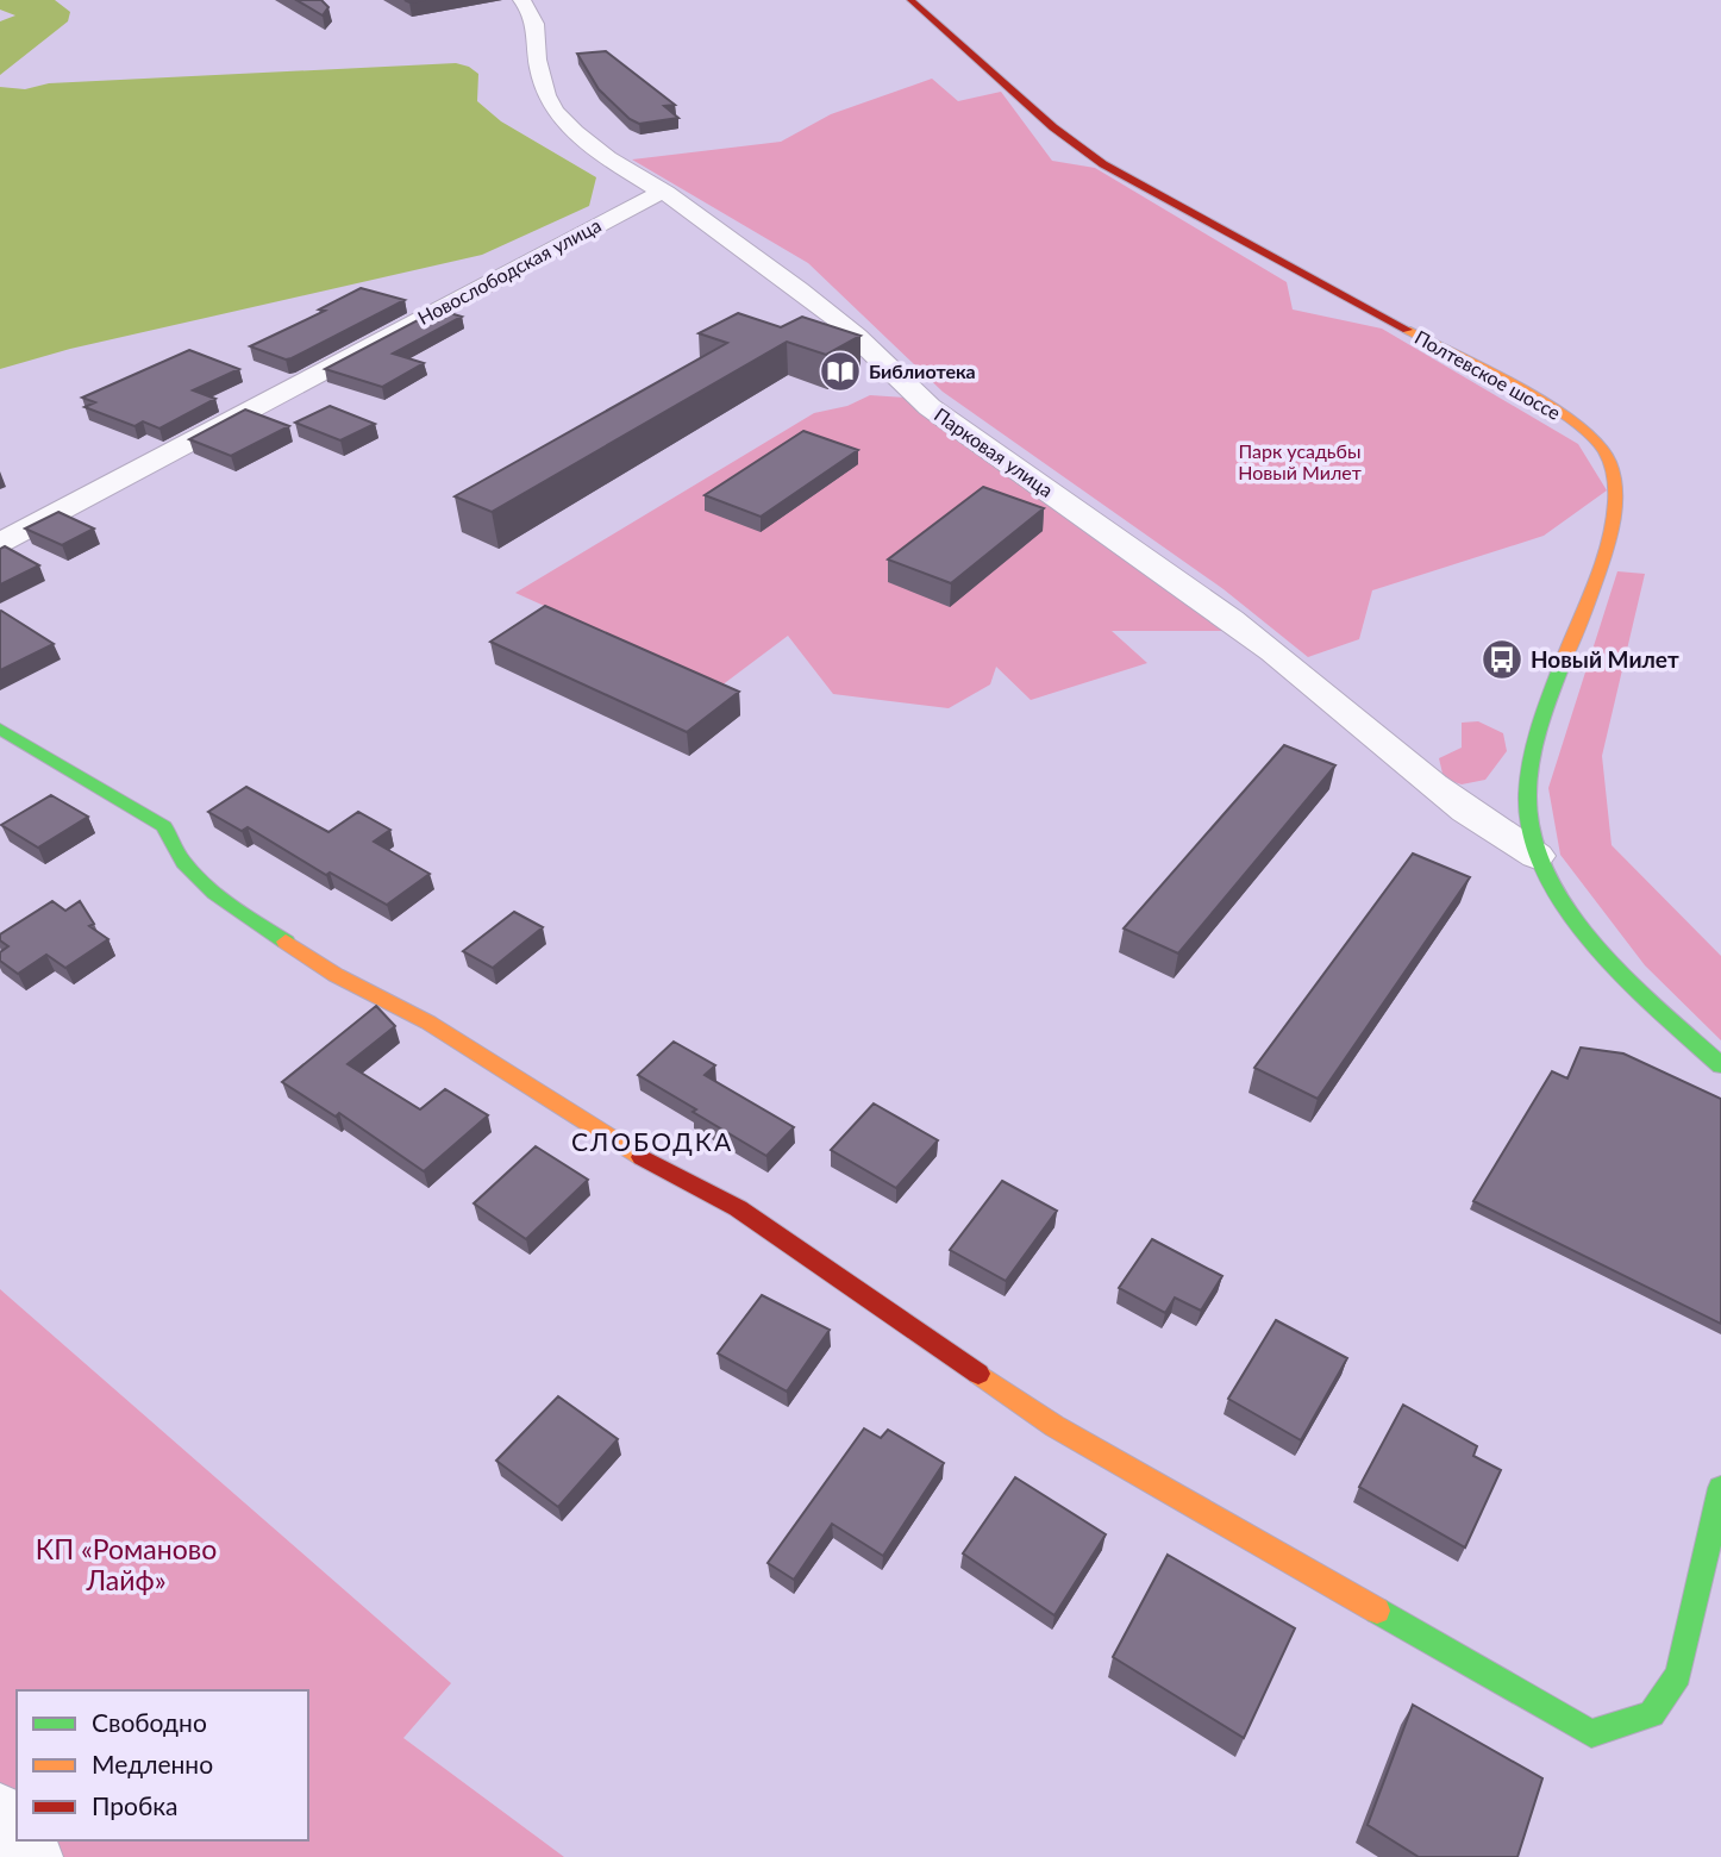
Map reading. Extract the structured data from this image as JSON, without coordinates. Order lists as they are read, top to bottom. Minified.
{"streets":{"street":["Новослободская улица","Полтевское шоссе","Парковая улица"]},"crossings":[["Новослободская улица","Парковая улица"],["Полтевское шоссе","Парковая улица"]],"districts":["СЛОБОДКА"],"parks":["Парк усадьбы Новый Милет","КП «Романово Лайф»"],"places":{"library":["Библиотека"],"bus stop":["Новый Милет"]},"legend":["Свободно","Медленно","Пробка"]}
